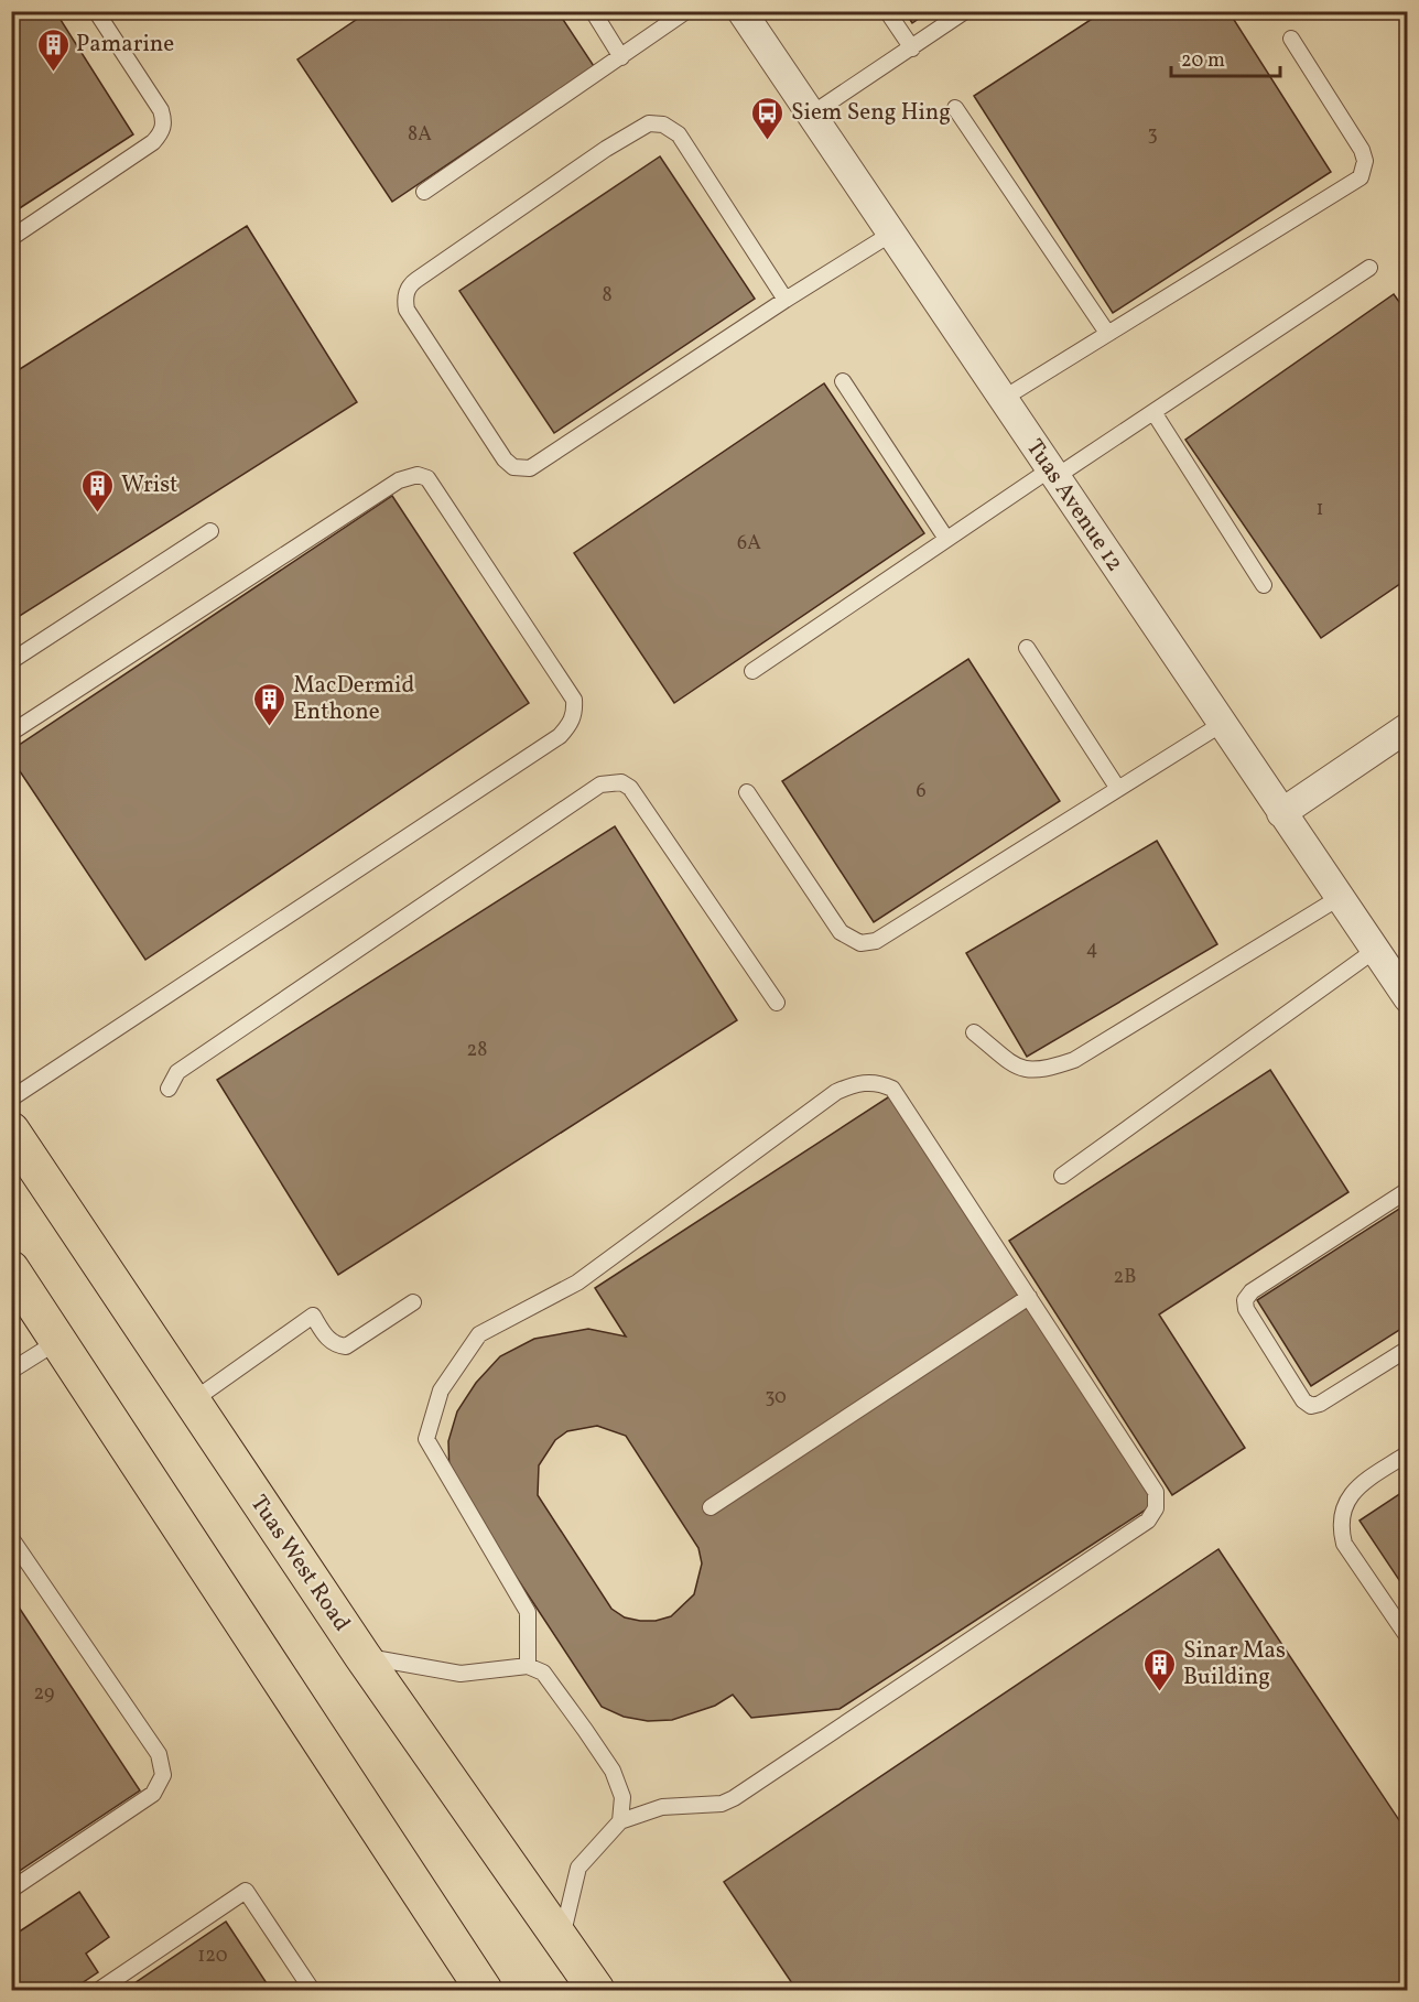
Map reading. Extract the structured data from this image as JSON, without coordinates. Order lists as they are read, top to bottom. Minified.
{"streets":{"main road":["Tuas West Road"],"street":["Tuas Avenue 12"]},"places":{"building":["Pamarine","Wrist","MacDermid Enthone","Sinar Mas Building"],"bus stop":["Siem Seng Hing"]},"house_numbers":["8A","3","8","1","6A","6","4","28","2B","30","29","120"],"scale_bar":"20 m"}
